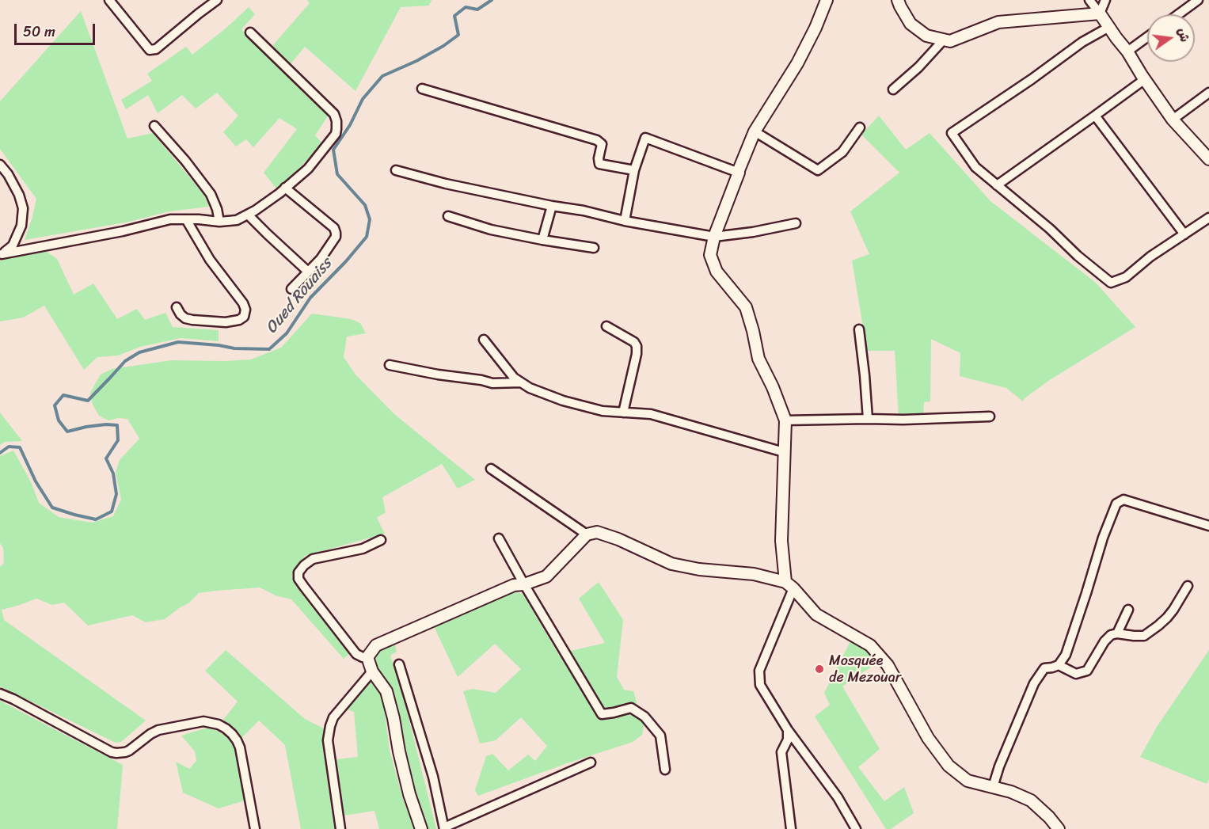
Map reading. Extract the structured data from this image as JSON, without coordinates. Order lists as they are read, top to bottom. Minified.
{"water":["Oued Rouaiss"],"places":["Mosquée de Mezouar"],"scale_bar":"50 m","north":"right"}
